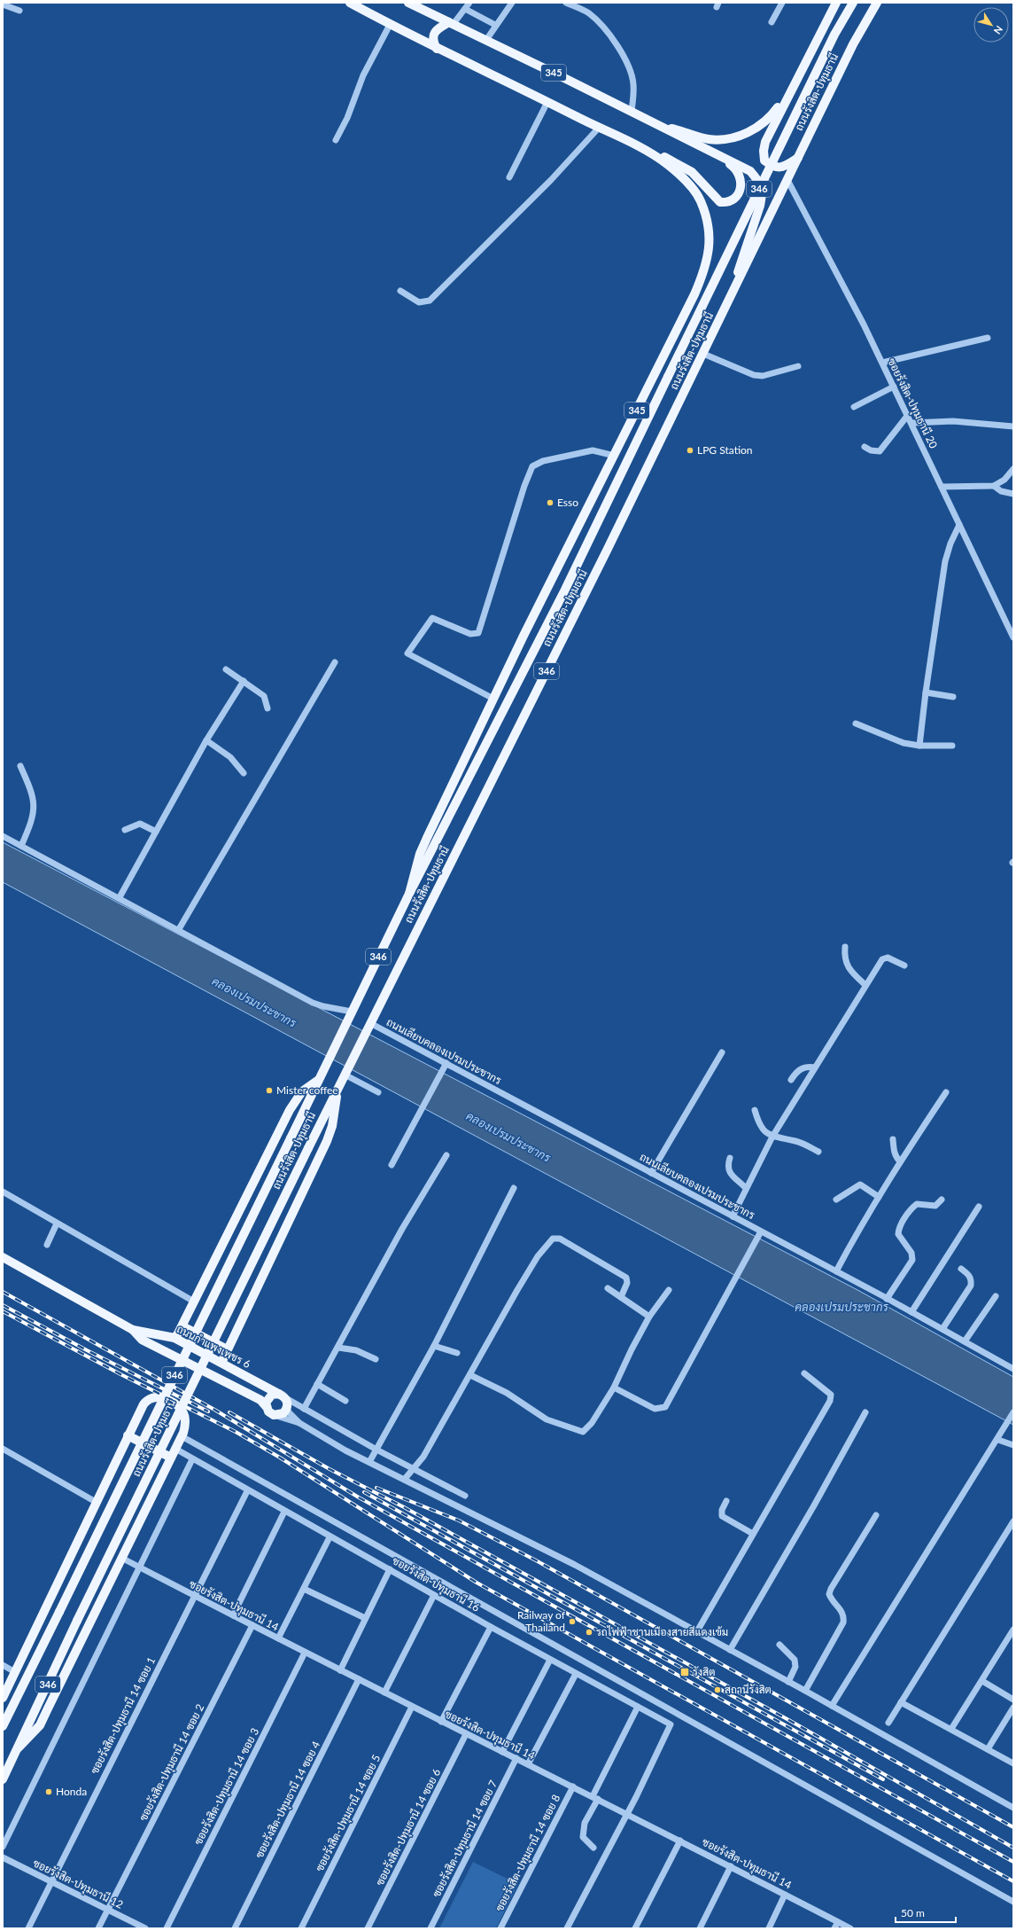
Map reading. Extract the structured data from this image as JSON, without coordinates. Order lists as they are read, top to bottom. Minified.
{"streets":{"main road":["345","ถนนรังสิต-ปทุมธานี","346","ถนนกำแพงเพชร 6"],"street":["ซอยรังสิต-ปทุมธานี 20","ถนนเลียบคลองเปรมประชากร","ซอยรังสิต-ปทุมธานี 16","ซอยรังสิต-ปทุมธานี 14","ซอยรังสิต-ปทุมธานี 14 ซอย 1","ซอยรังสิต-ปทุมธานี 14 ซอย 2","ซอยรังสิต-ปทุมธานี 14 ซอย 3","ซอยรังสิต-ปทุมธานี 14 ซอย 4","ซอยรังสิต-ปทุมธานี 14 ซอย 5","ซอยรังสิต-ปทุมธานี 14 ซอย 6","ซอยรังสิต-ปทุมธานี 14 ซอย 7","ซอยรังสิต-ปทุมธานี 14 ซอย 8","ซอยรังสิต-ปทุมธานี 12"]},"crossings":[["345","ถนนรังสิต-ปทุมธานี"],["ถนนรังสิต-ปทุมธานี","ซอยรังสิต-ปทุมธานี 20"],["ถนนรังสิต-ปทุมธานี","ถนนเลียบคลองเปรมประชากร"],["ซอยรังสิต-ปทุมธานี 16","ซอยรังสิต-ปทุมธานี 14"],["ซอยรังสิต-ปทุมธานี 16","ซอยรังสิต-ปทุมธานี 14 ซอย 1"],["ซอยรังสิต-ปทุมธานี 14","ซอยรังสิต-ปทุมธานี 14 ซอย 1"],["ซอยรังสิต-ปทุมธานี 14","ซอยรังสิต-ปทุมธานี 14 ซอย 2"],["ซอยรังสิต-ปทุมธานี 14","ซอยรังสิต-ปทุมธานี 14 ซอย 3"],["ซอยรังสิต-ปทุมธานี 14","ซอยรังสิต-ปทุมธานี 14 ซอย 4"],["ซอยรังสิต-ปทุมธานี 14","ซอยรังสิต-ปทุมธานี 14 ซอย 5"],["ซอยรังสิต-ปทุมธานี 14","ซอยรังสิต-ปทุมธานี 14 ซอย 6"],["ซอยรังสิต-ปทุมธานี 14","ซอยรังสิต-ปทุมธานี 14 ซอย 7"],["ซอยรังสิต-ปทุมธานี 14","ซอยรังสิต-ปทุมธานี 14 ซอย 8"],["ซอยรังสิต-ปทุมธานี 14 ซอย 1","ซอยรังสิต-ปทุมธานี 12"],["ซอยรังสิต-ปทุมธานี 14 ซอย 2","ซอยรังสิต-ปทุมธานี 12"]],"water":["คลองเปรมประชากร"],"places":{"other":["LPG Station","Esso","Mister coffee","Railway of Thailand","รถไฟฟ้าชานเมืองสายสีแดงเข้ม","สถานีรังสิต","Honda"],"transit":["รังสิต"]},"scale_bar":"50 m","north":"bottom right"}
